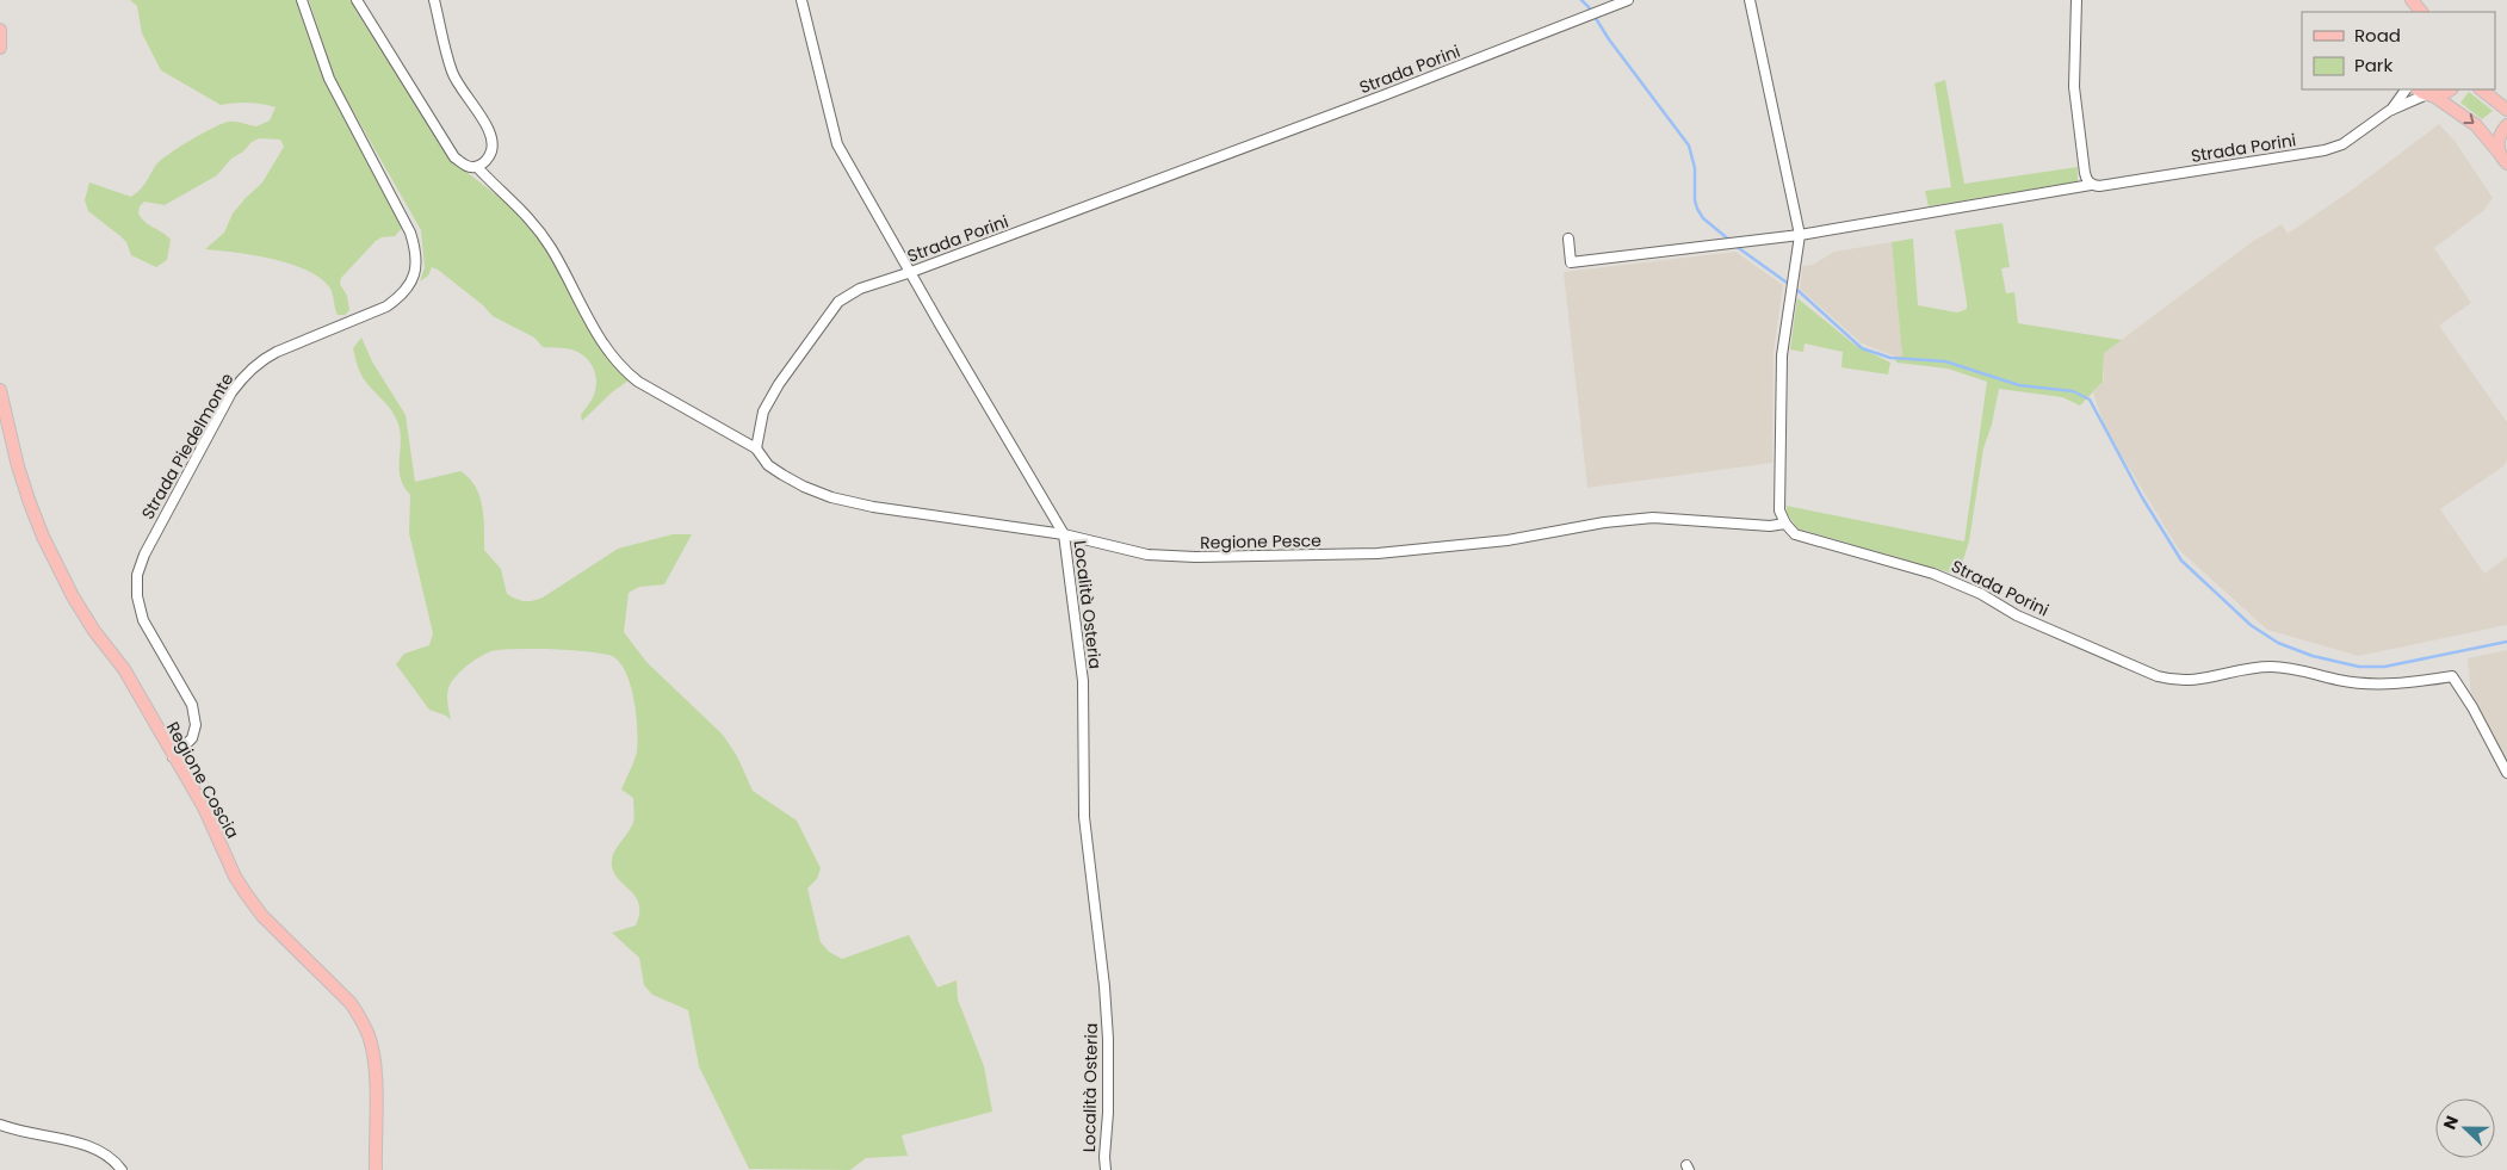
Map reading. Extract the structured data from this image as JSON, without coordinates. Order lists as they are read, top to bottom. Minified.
{"streets":{"main road":["Regione Coscia"],"street":["Strada Porini","Strada Piedelmonte","Regione Pesce","Località Osteria"]},"crossings":[["Strada Porini","Regione Pesce"],["Strada Porini","Località Osteria"],["Strada Piedelmonte","Regione Coscia"],["Regione Pesce","Località Osteria"]],"legend":["Road","Park"],"north":"left"}
